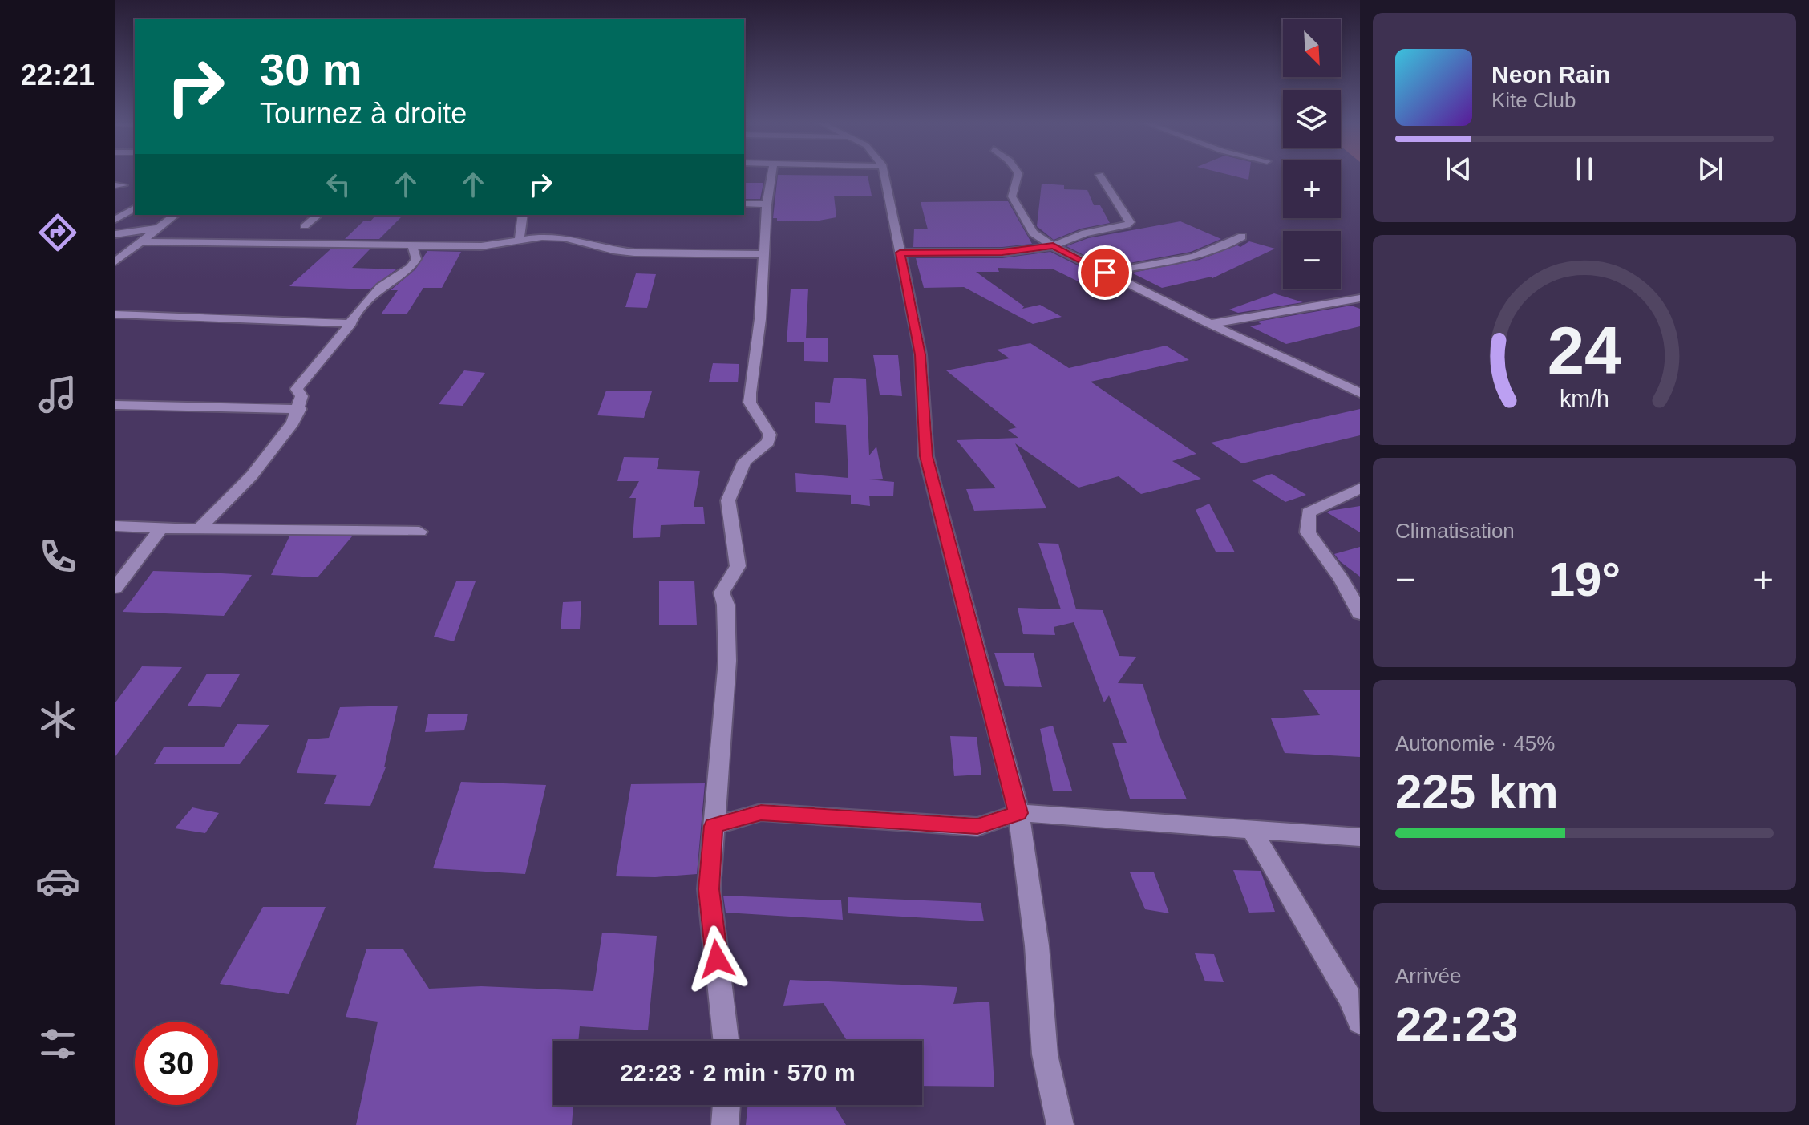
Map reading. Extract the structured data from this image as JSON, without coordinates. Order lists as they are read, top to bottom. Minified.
{"north":"bottom right","page":{"tabs":"22:21","map_buttons":["+","−"],"turn":["30 m","Tournez à droite"],"song":["Neon Rain","Kite Club"],"tile":["Climatisation",["Autonomie · 45%","225 km"],["Arrivée","22:23"]],"heat":["−","19°","+"],"limit":"30","trip":"22:23 · 2 min · 570 m","gauge":["24","km/h"]}}
